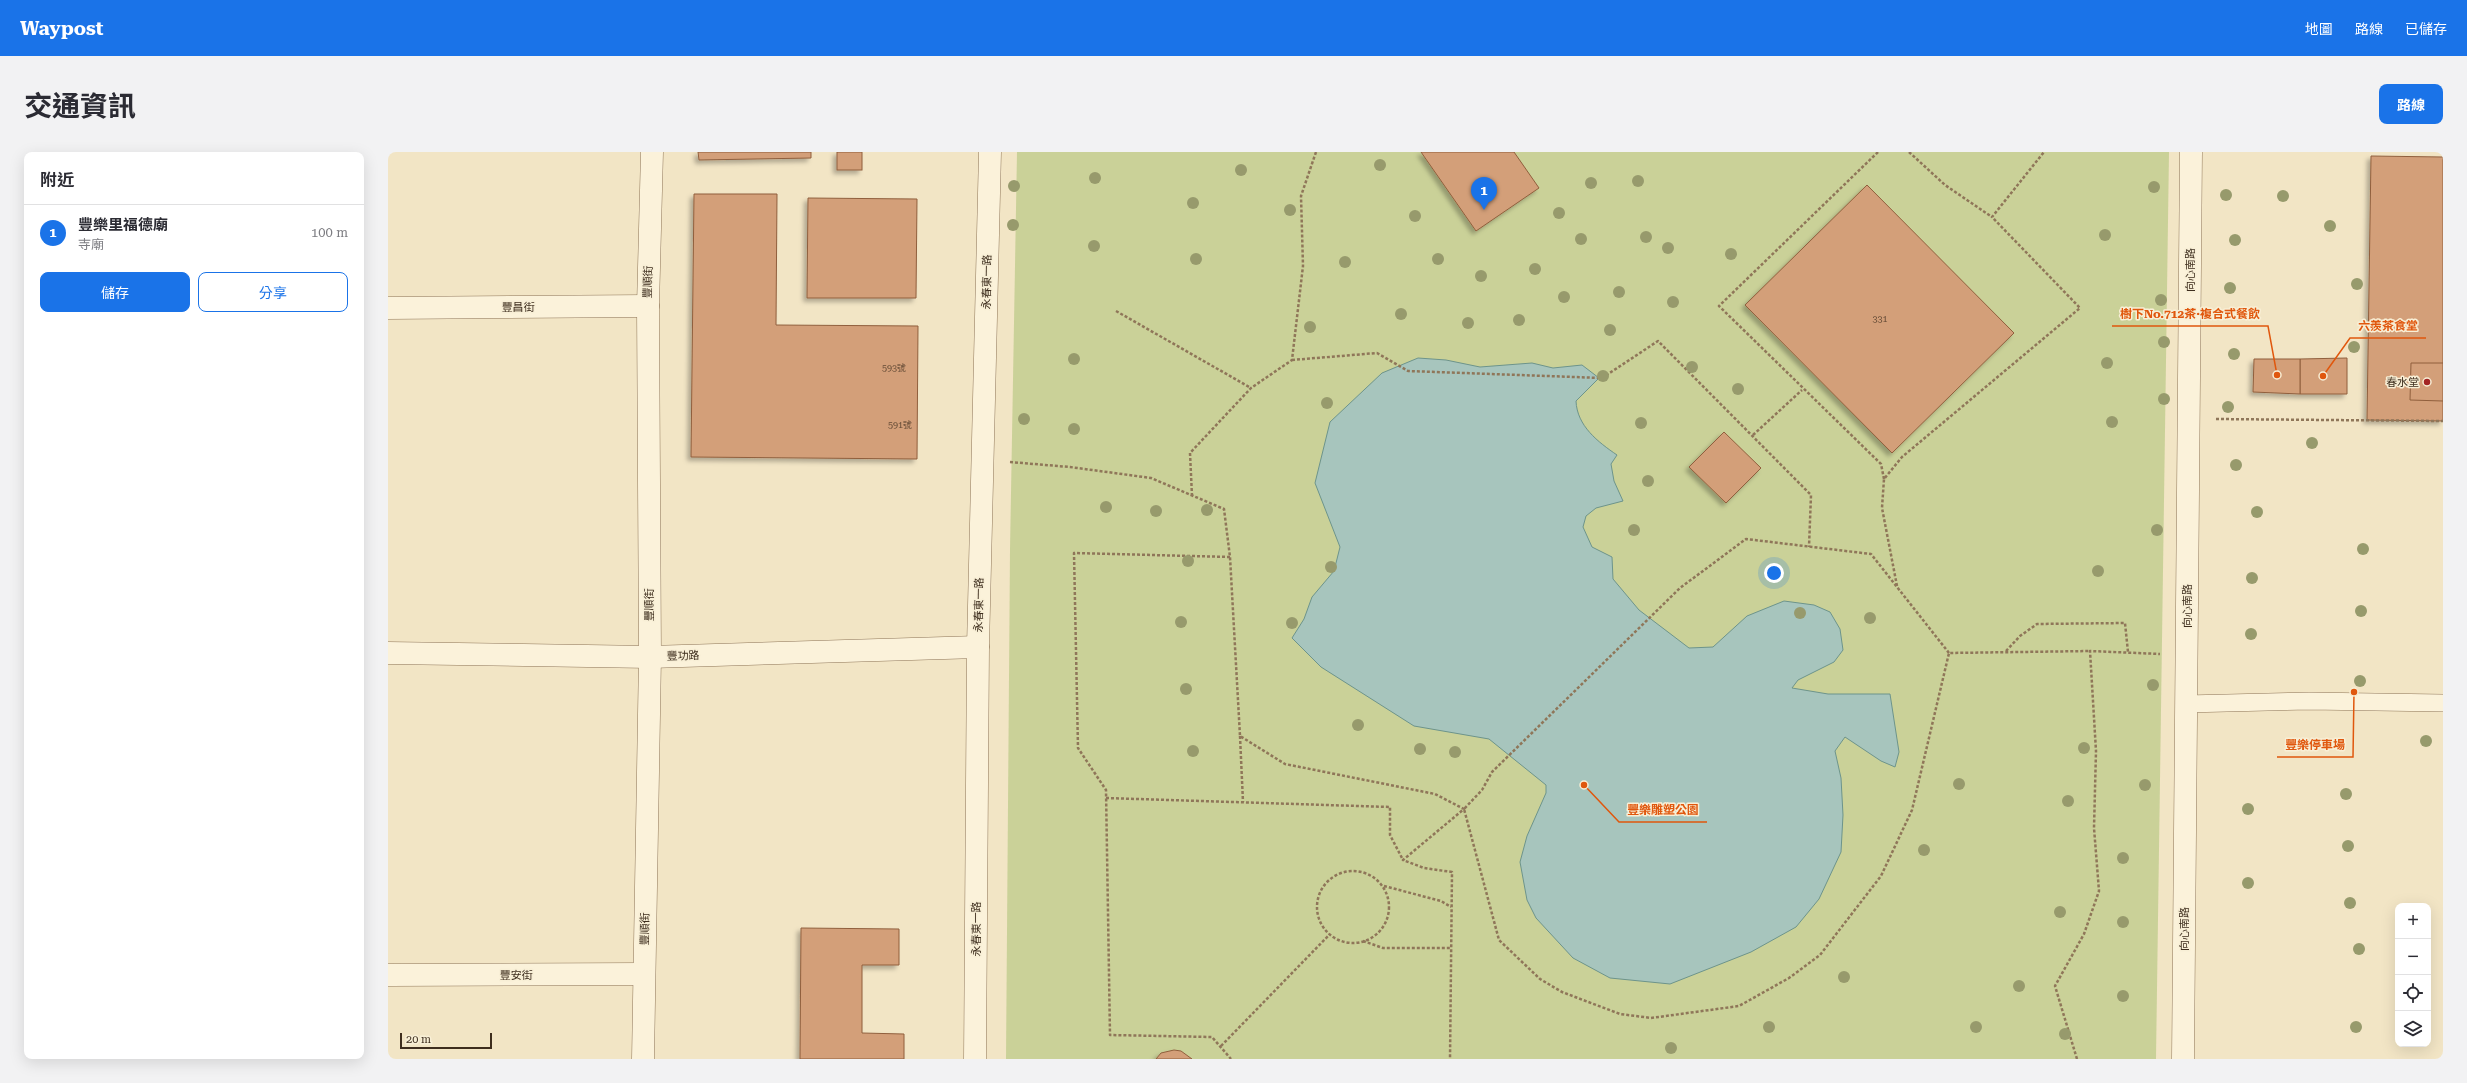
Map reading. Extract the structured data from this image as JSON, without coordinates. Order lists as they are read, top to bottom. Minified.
{"streets":{"street":["向心南路","豐順街","永春東一路","豐昌街","豐功路","豐安街"]},"crossings":[["豐順街","豐昌街"],["豐順街","豐功路"],["豐順街","豐安街"],["永春東一路","豐功路"]],"places":["樹下No.712茶·複合式餐飲","六羨茶食堂","春水堂","豐樂停車場","豐樂雕塑公園"],"house_numbers":["331","593號","591號"],"scale_bar":"20 m","page":{"header":"Waypost","nav":["地圖","路線","已儲存"],"title":"交通資訊","buttons":["路線",["儲存","分享"]],"heading":"附近","pins":"1","list":[{"mark":"1","name":"豐樂里福德廟","note":"寺廟","value":"100 m"}],"map_buttons":["+","−"],"scale":"20 m"}}
